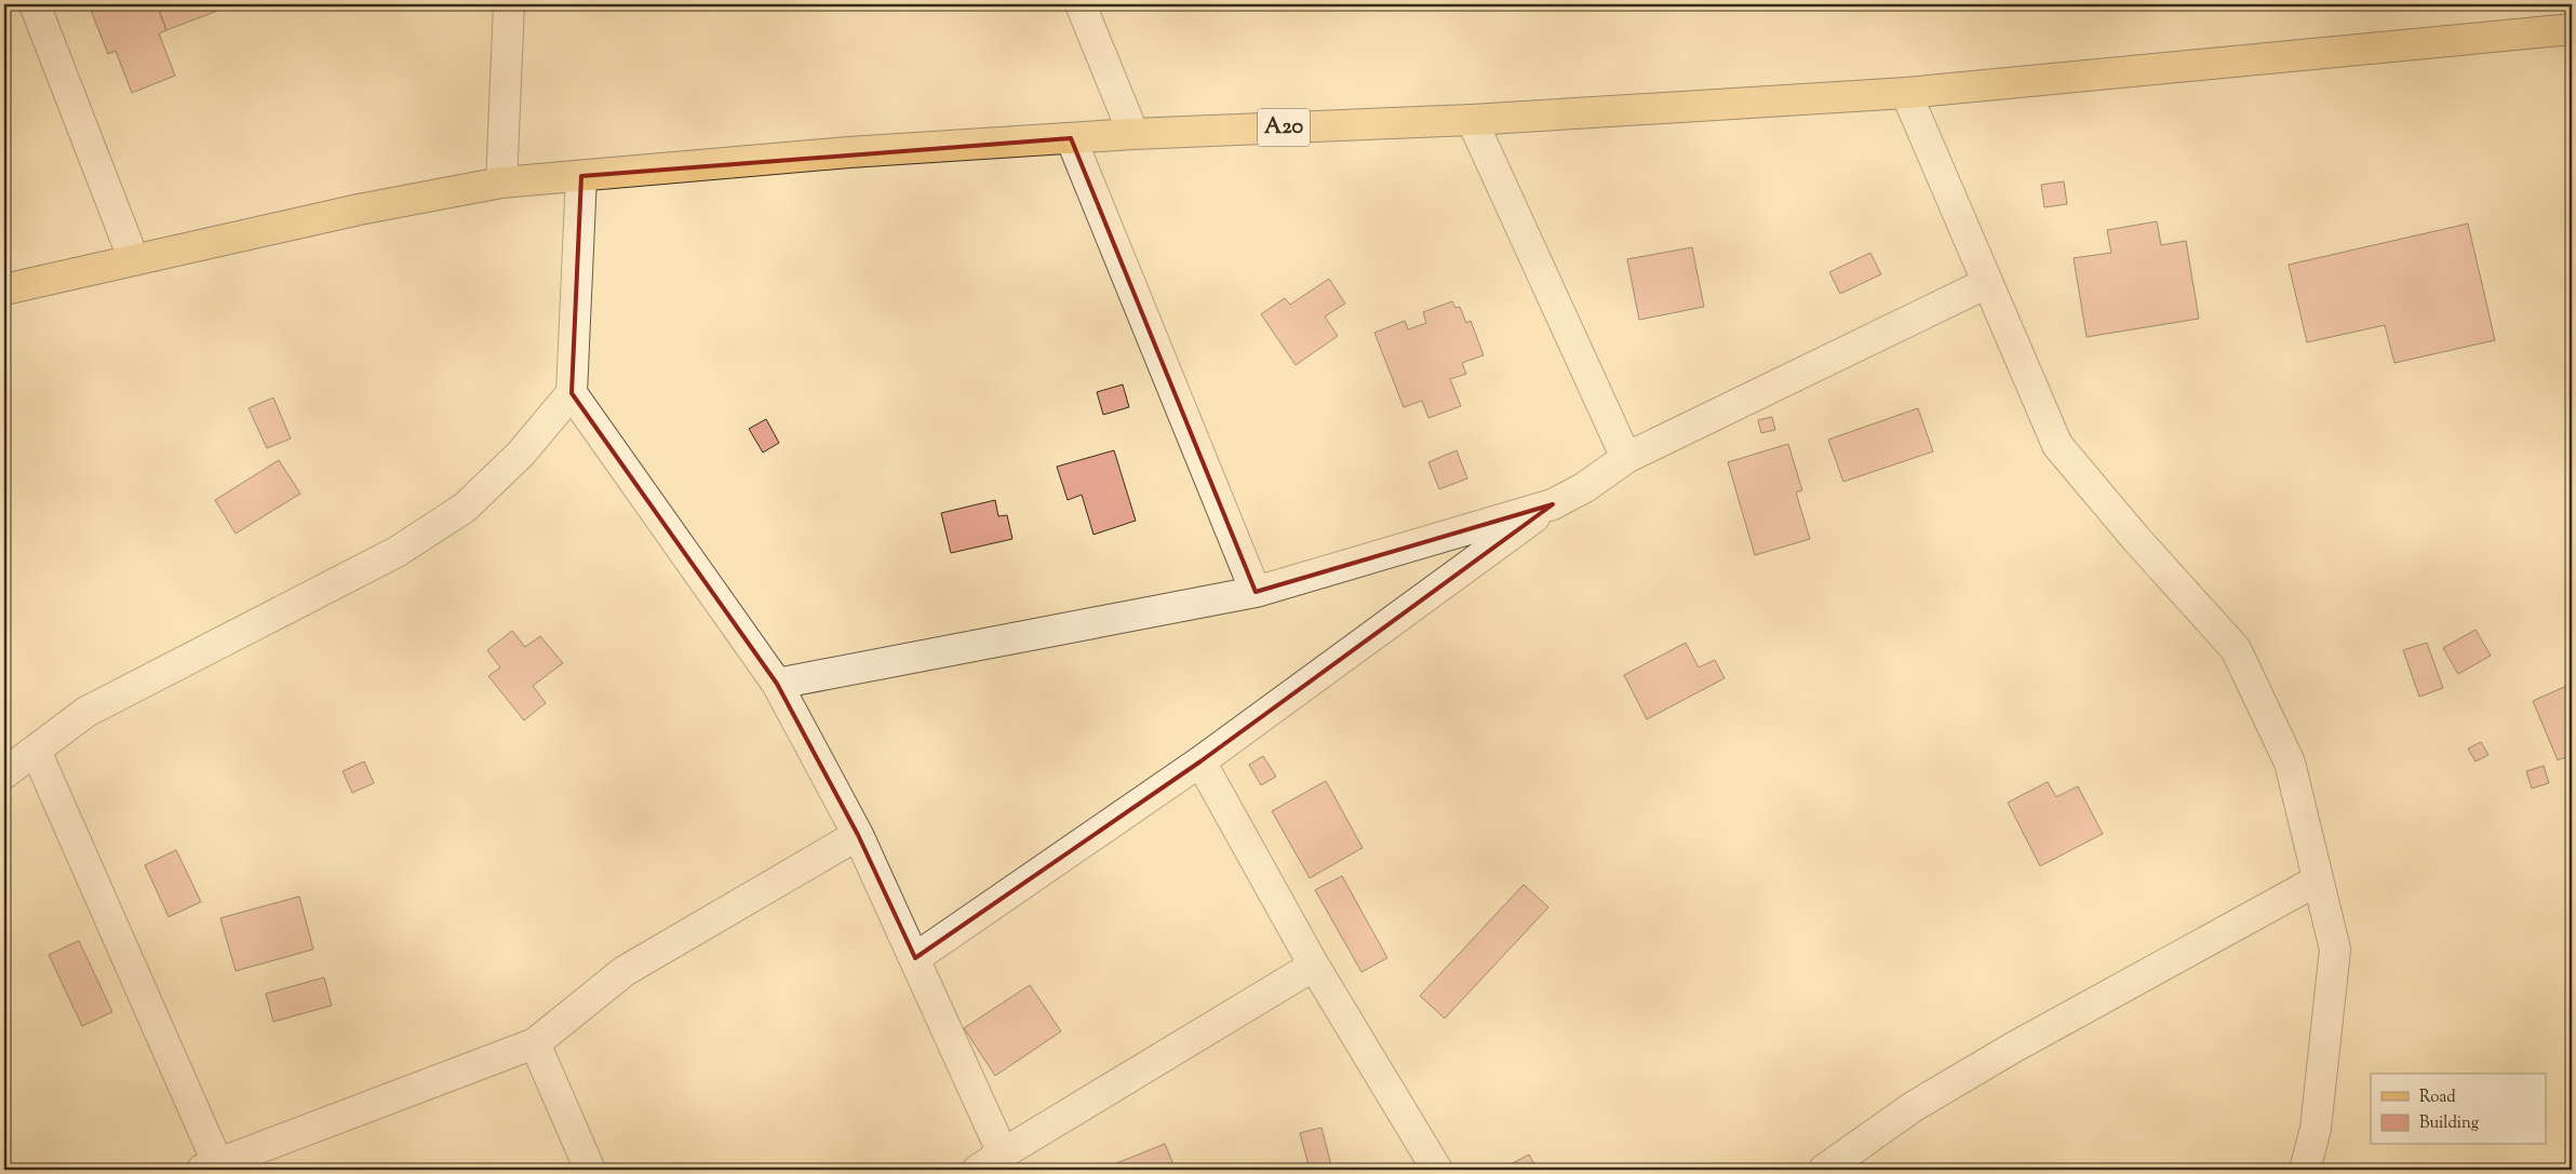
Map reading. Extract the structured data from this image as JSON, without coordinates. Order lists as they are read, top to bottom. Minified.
{"streets":{"main road":["A20"]},"legend":["Road","Building"]}
